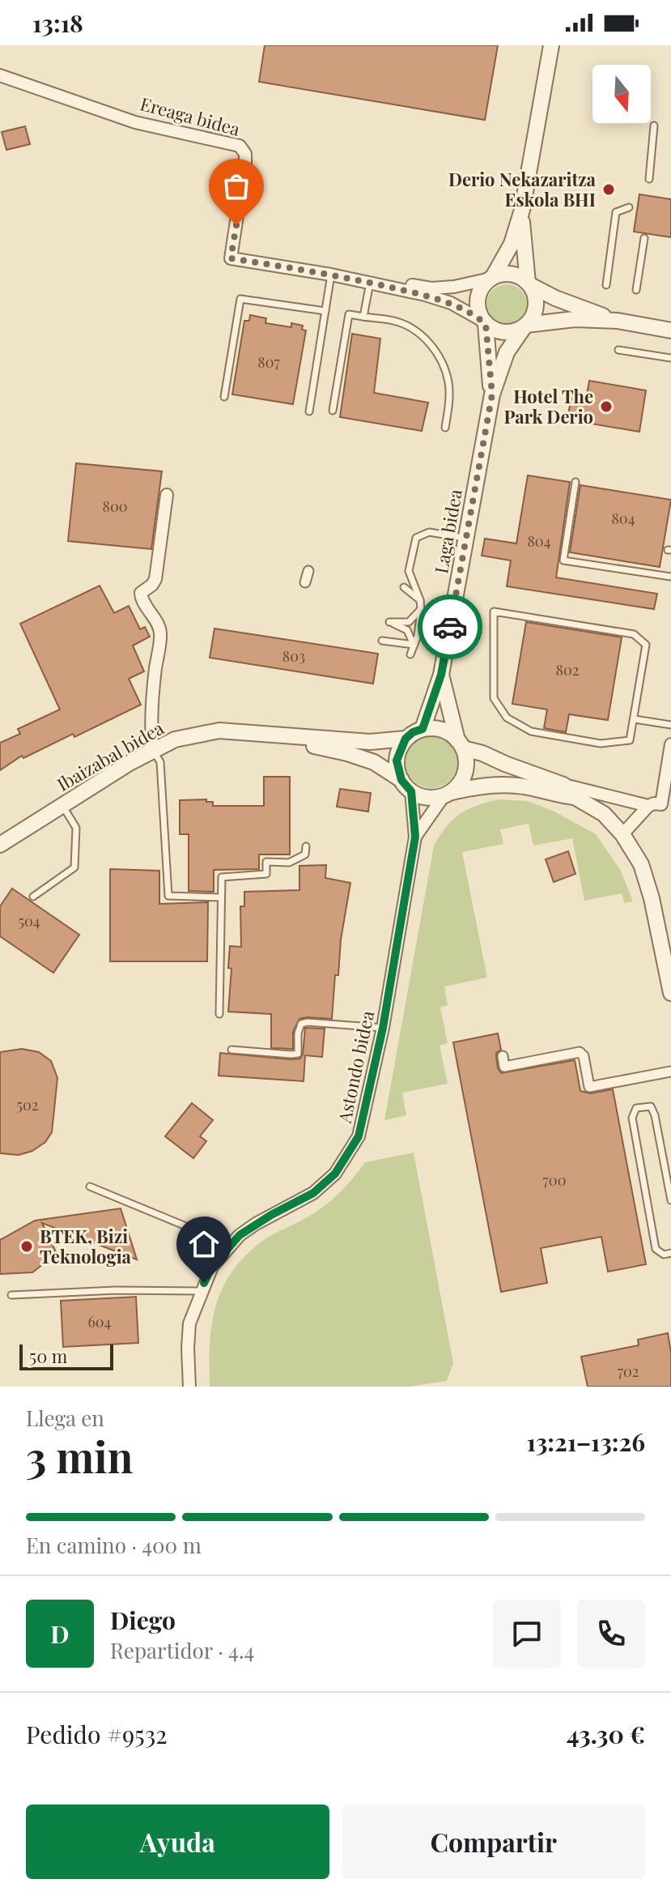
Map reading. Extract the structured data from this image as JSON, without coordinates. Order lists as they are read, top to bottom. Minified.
{"streets":{"street":["Ereaga bidea","Laga bidea","Ibaizabal bidea","Astondo bidea"]},"crossings":[["Ereaga bidea","Laga bidea"],["Laga bidea","Ibaizabal bidea"],["Laga bidea","Astondo bidea"],["Ibaizabal bidea","Astondo bidea"]],"places":["Derio Nekazaritza Eskola BHI","Hotel The Park Derio","BTEK, Bizi Teknologia"],"house_numbers":["807","800","804","804","803","802","504","502","700","604","702"],"scale_bar":"50 m","north":"bottom","page":{"status":"13:18","scale":"50 m","heading":["3 min","Llega en","13:21–13:26"],"panel":["Diego","Repartidor · 4.4","Pedido #9532","43.30 €"],"bar":"En camino · 400 m","round":"D","buttons":["Ayuda","Compartir"]}}
